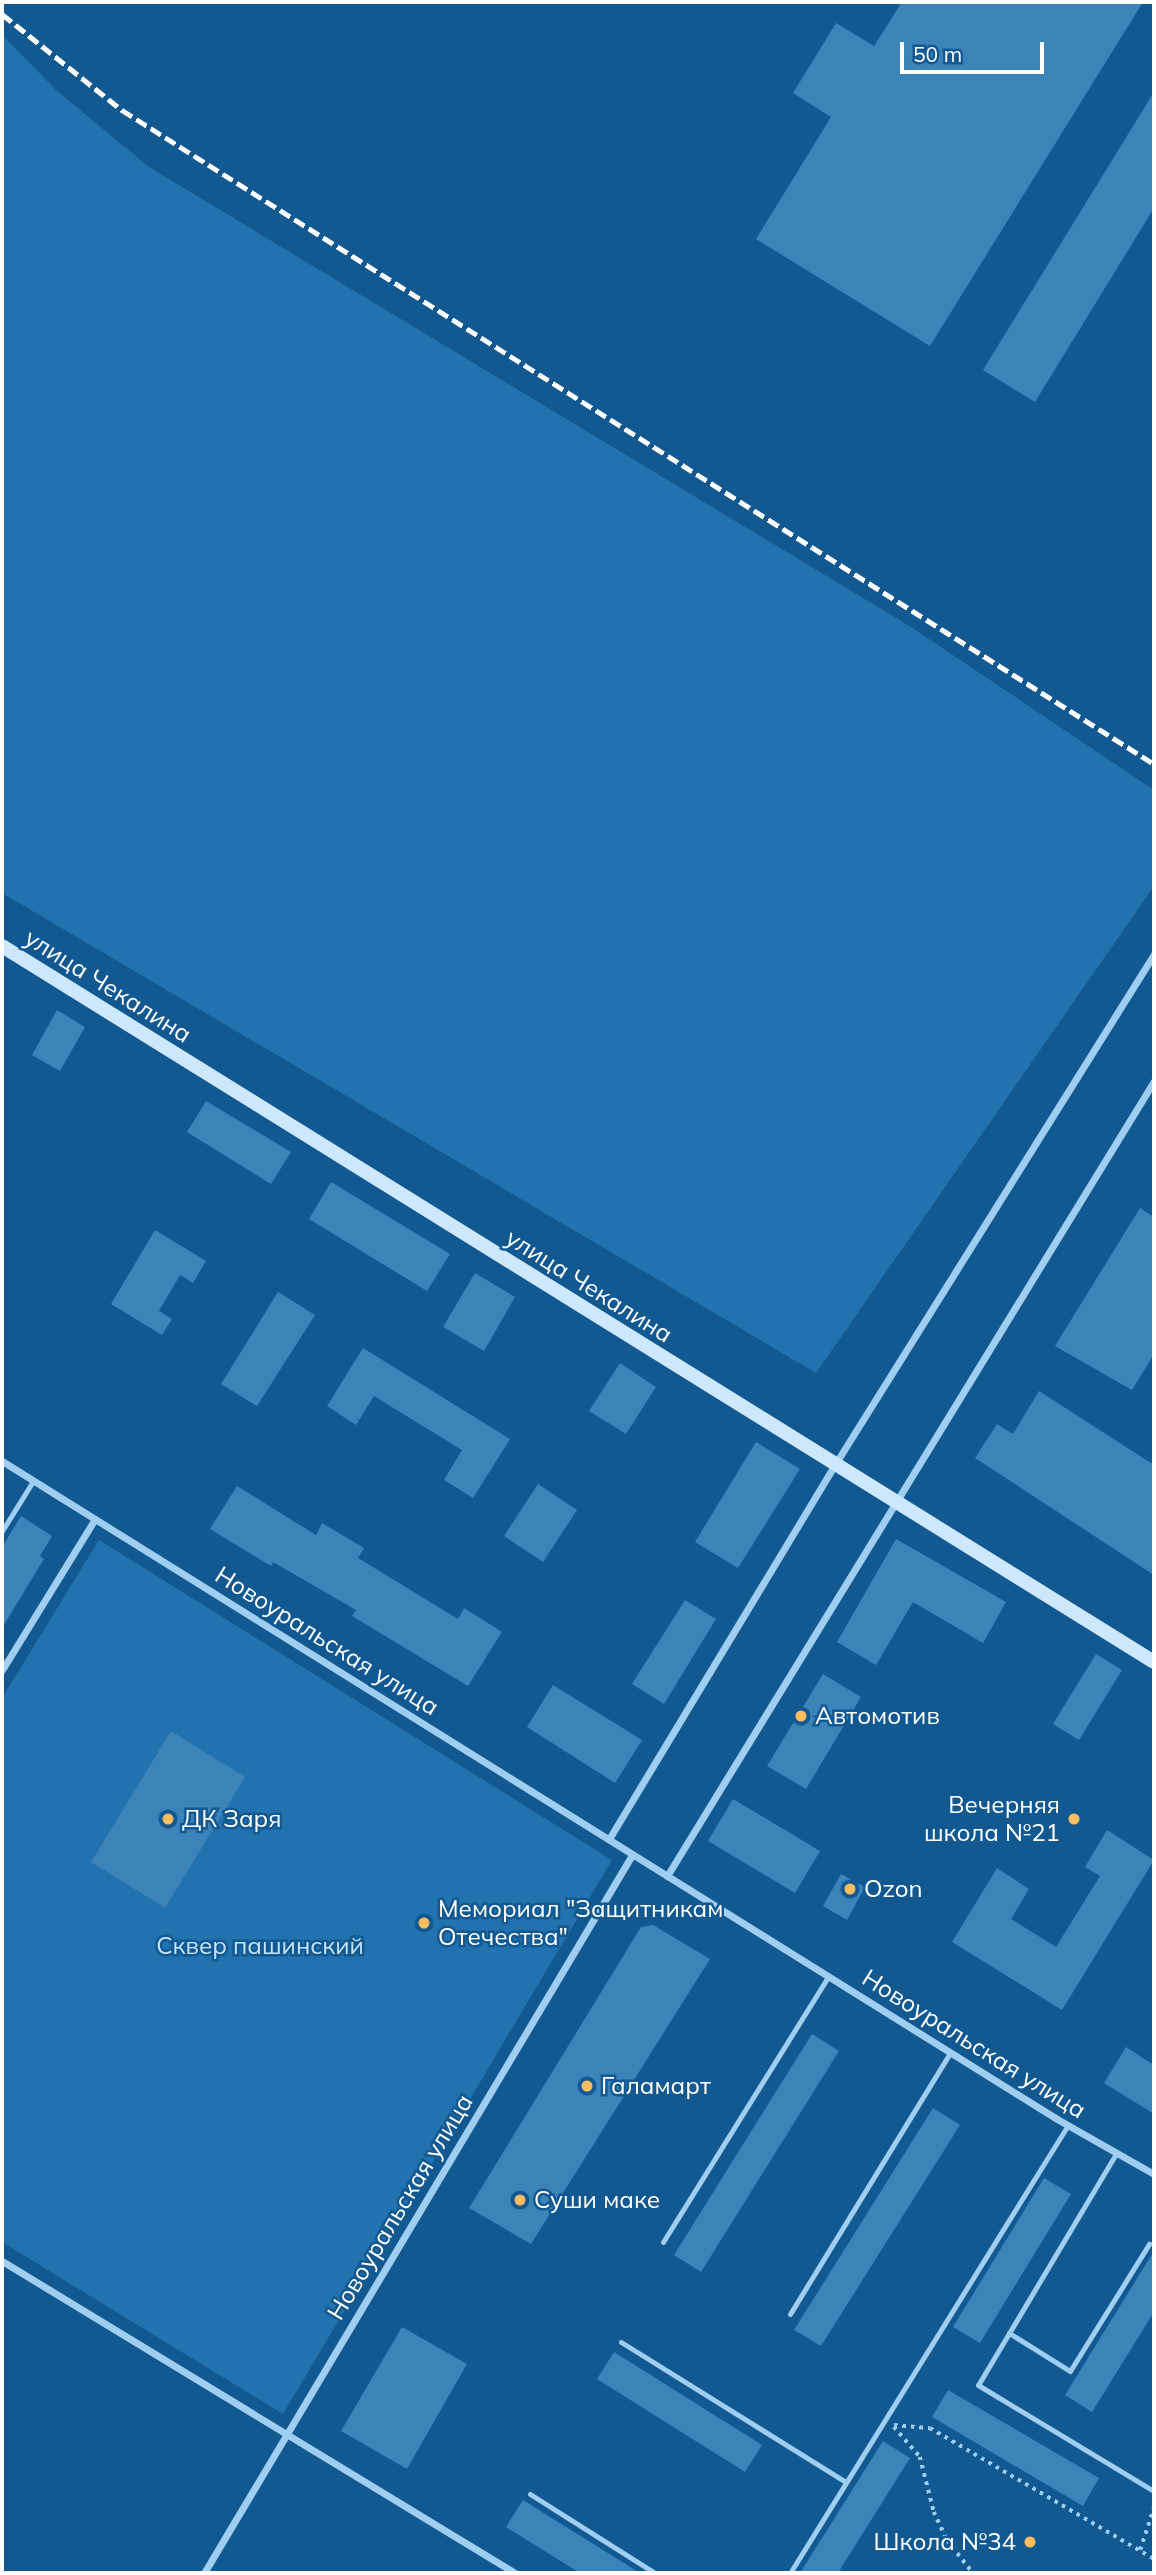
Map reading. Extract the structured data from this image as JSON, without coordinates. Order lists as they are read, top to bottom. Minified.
{"streets":{"main road":["улица Чекалина"],"street":["Новоуральская улица"]},"parks":["Сквер пашинский"],"places":["Автомотив","ДК Заря","Вечерняя школа №21","Ozon","Мемориал \"Защитникам Отечества\"","Галамарт","Суши маке","Школа №34"],"scale_bar":"50 m"}
